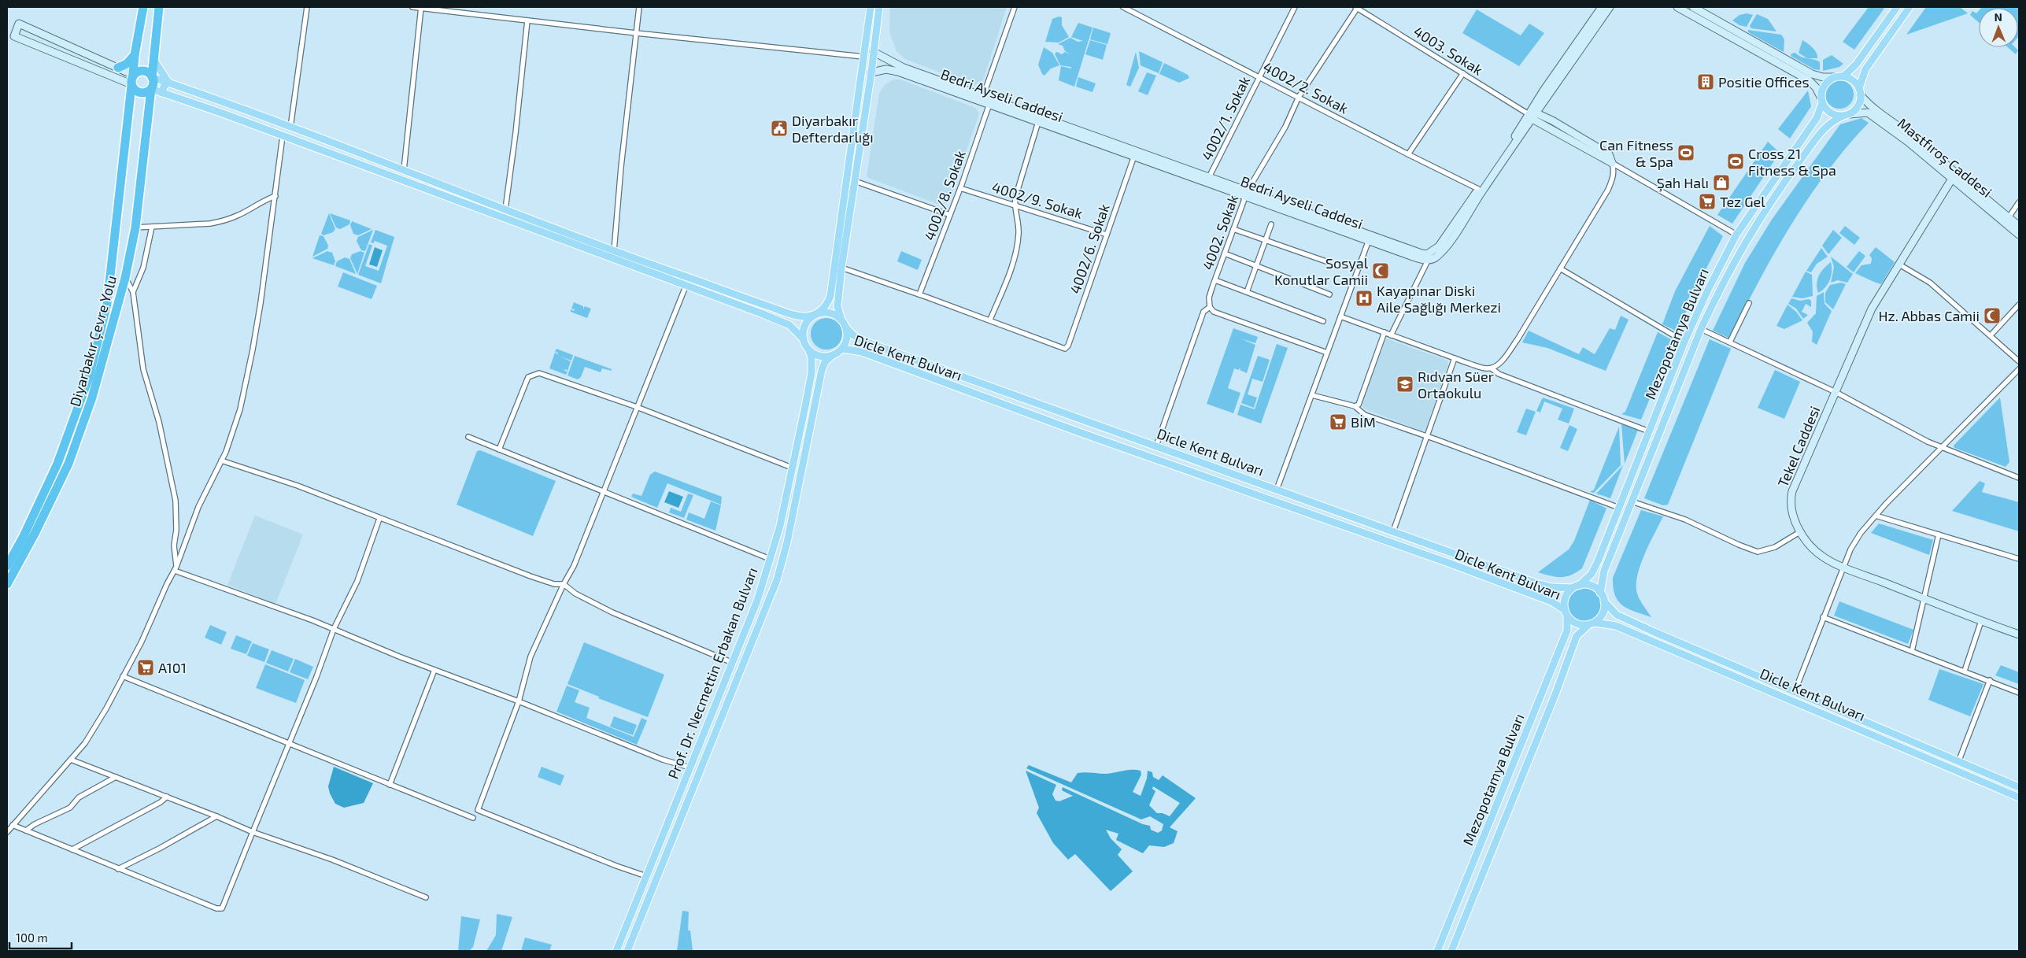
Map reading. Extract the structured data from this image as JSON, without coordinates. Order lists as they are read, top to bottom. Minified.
{"streets":{"highway":["Diyarbakır Çevre Yolu"],"main road":["Bedri Ayseli Caddesi","Mastfıroş Caddesi","Mezopotamya Bulvarı","Dicle Kent Bulvarı","Tekel Caddesi","Prof. Dr. Necmettin Erbakan Bulvarı"],"street":["4003. Sokak","4002/2. Sokak","4002/1. Sokak","4002/8. Sokak","4002/9. Sokak","4002. Sokak","4002/6. Sokak"]},"crossings":[["4003. Sokak","Bedri Ayseli Caddesi"],["4003. Sokak","4002. Sokak"],["4002/2. Sokak","Bedri Ayseli Caddesi"],["4002/2. Sokak","4002/1. Sokak"],["4002/2. Sokak","4002. Sokak"],["Bedri Ayseli Caddesi","4002/1. Sokak"],["Bedri Ayseli Caddesi","4002/8. Sokak"],["Bedri Ayseli Caddesi","4002. Sokak"],["Bedri Ayseli Caddesi","4002/6. Sokak"],["Mastfıroş Caddesi","Mezopotamya Bulvarı"],["Mastfıroş Caddesi","Tekel Caddesi"],["4002/8. Sokak","4002/9. Sokak"],["4002/9. Sokak","4002/6. Sokak"],["Mezopotamya Bulvarı","Dicle Kent Bulvarı"],["Dicle Kent Bulvarı","Prof. Dr. Necmettin Erbakan Bulvarı"]],"places":{"building":["Positie Offices"],"public building":["Diyarbakır Defterdarlığı"],"sports":["Can Fitness & Spa","Cross 21 Fitness & Spa"],"shop":["Şah Halı"],"supermarket":["Tez Gel","BİM","A101"],"mosque":["Sosyal Konutlar Camii","Hz. Abbas Camii"],"hospital":["Kayapınar Diski Aile Sağlığı Merkezi"],"school or university":["Rıdvan Süer Ortaokulu"]},"scale_bar":"100 m","north":"top"}
